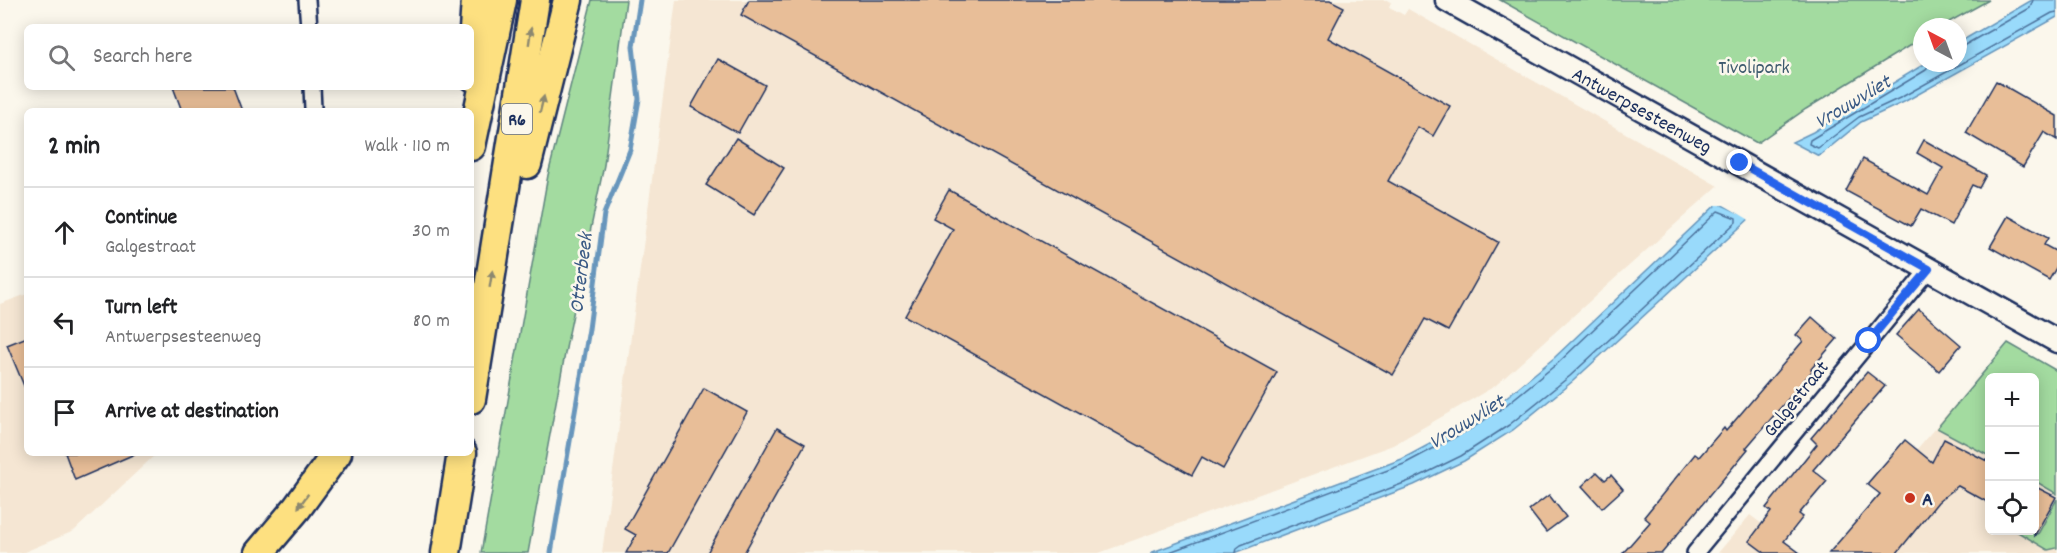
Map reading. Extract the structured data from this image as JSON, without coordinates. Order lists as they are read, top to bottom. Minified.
{"streets":{"highway":["R6"],"main road":["Antwerpsesteenweg"],"street":["Galgestraat"]},"crossings":[["Antwerpsesteenweg","Galgestraat"]],"water":["Vrouwvliet","Otterbeek"],"parks":["Tivolipark"],"places":["A"],"north":"top left","page":{"search":"Search here","heading":["2 min","Walk · 110 m"],"list":[["Continue","Galgestraat","30 m"],["Turn left","Antwerpsesteenweg","80 m"],"Arrive at destination"],"map_buttons":["+","−"]}}
